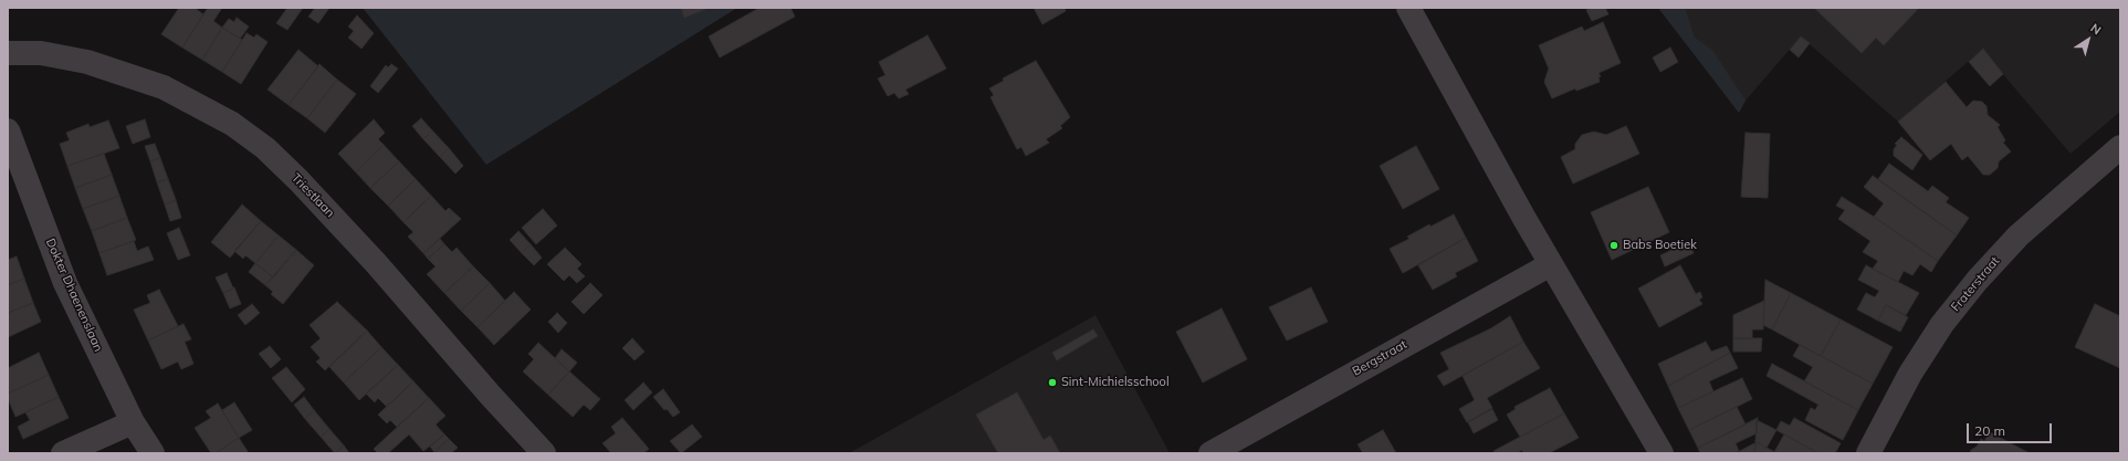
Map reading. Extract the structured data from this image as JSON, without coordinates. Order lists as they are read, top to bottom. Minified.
{"streets":{"street":["Triestlaan","Fraterstraat","Dokter Dhaenenslaan","Bergstraat"]},"places":["Babs Boetiek","Sint-Michielsschool"],"scale_bar":"20 m","north":"top right"}
